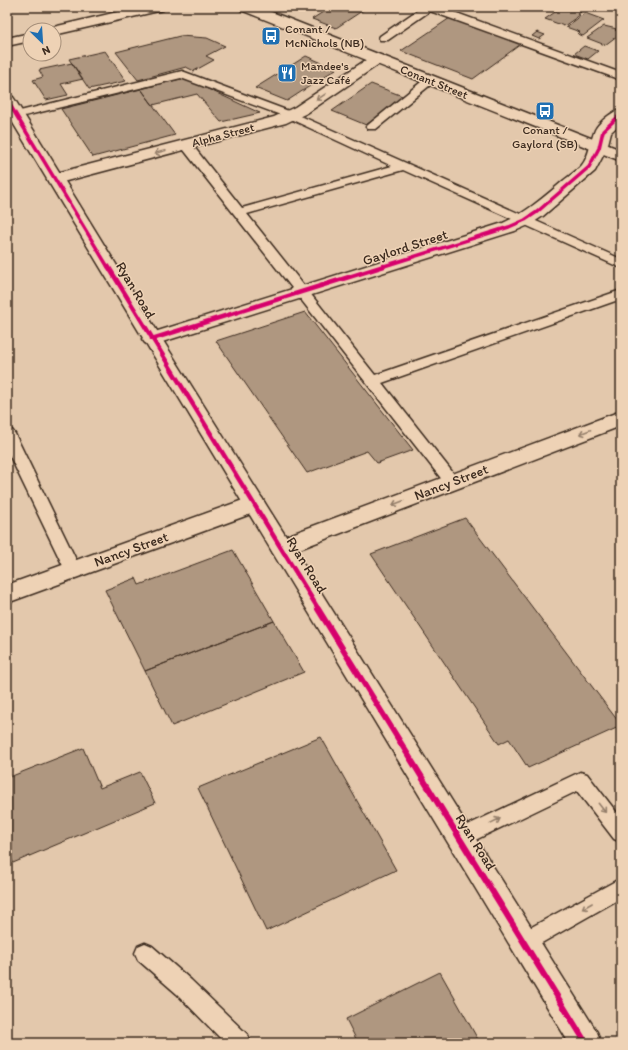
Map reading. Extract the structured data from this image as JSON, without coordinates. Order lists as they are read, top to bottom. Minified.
{"streets":{"street":["Conant Street","Alpha Street","Gaylord Street","Ryan Road","Nancy Street"]},"crossings":[["Conant Street","Alpha Street"],["Conant Street","Gaylord Street"],["Alpha Street","Ryan Road"],["Gaylord Street","Ryan Road"],["Ryan Road","Nancy Street"]],"one_way":["Nancy Street"],"places":{"bus stop":["Conant / McNichols (NB)","Conant / Gaylord (SB)"],"restaurant":["Mandee's Jazz Café"]},"north":"bottom right"}
